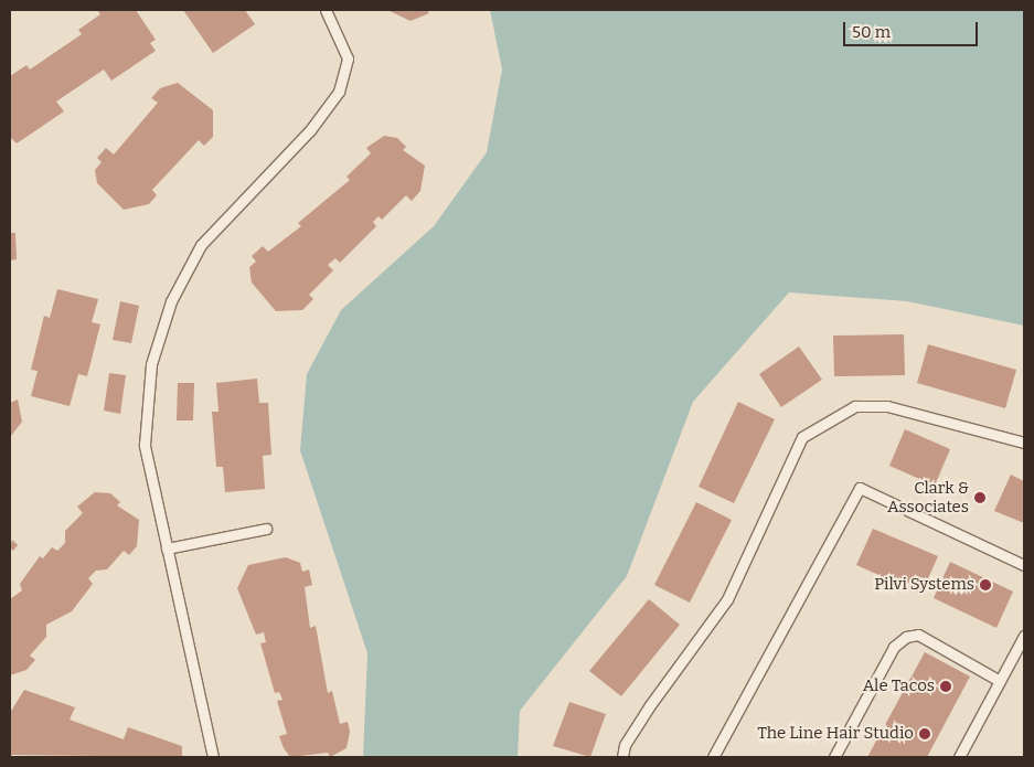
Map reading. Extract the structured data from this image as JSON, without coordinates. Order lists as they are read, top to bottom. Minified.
{"places":["Clark & Associates","Pilvi Systems","Ale Tacos","The Line Hair Studio"],"scale_bar":"50 m"}
